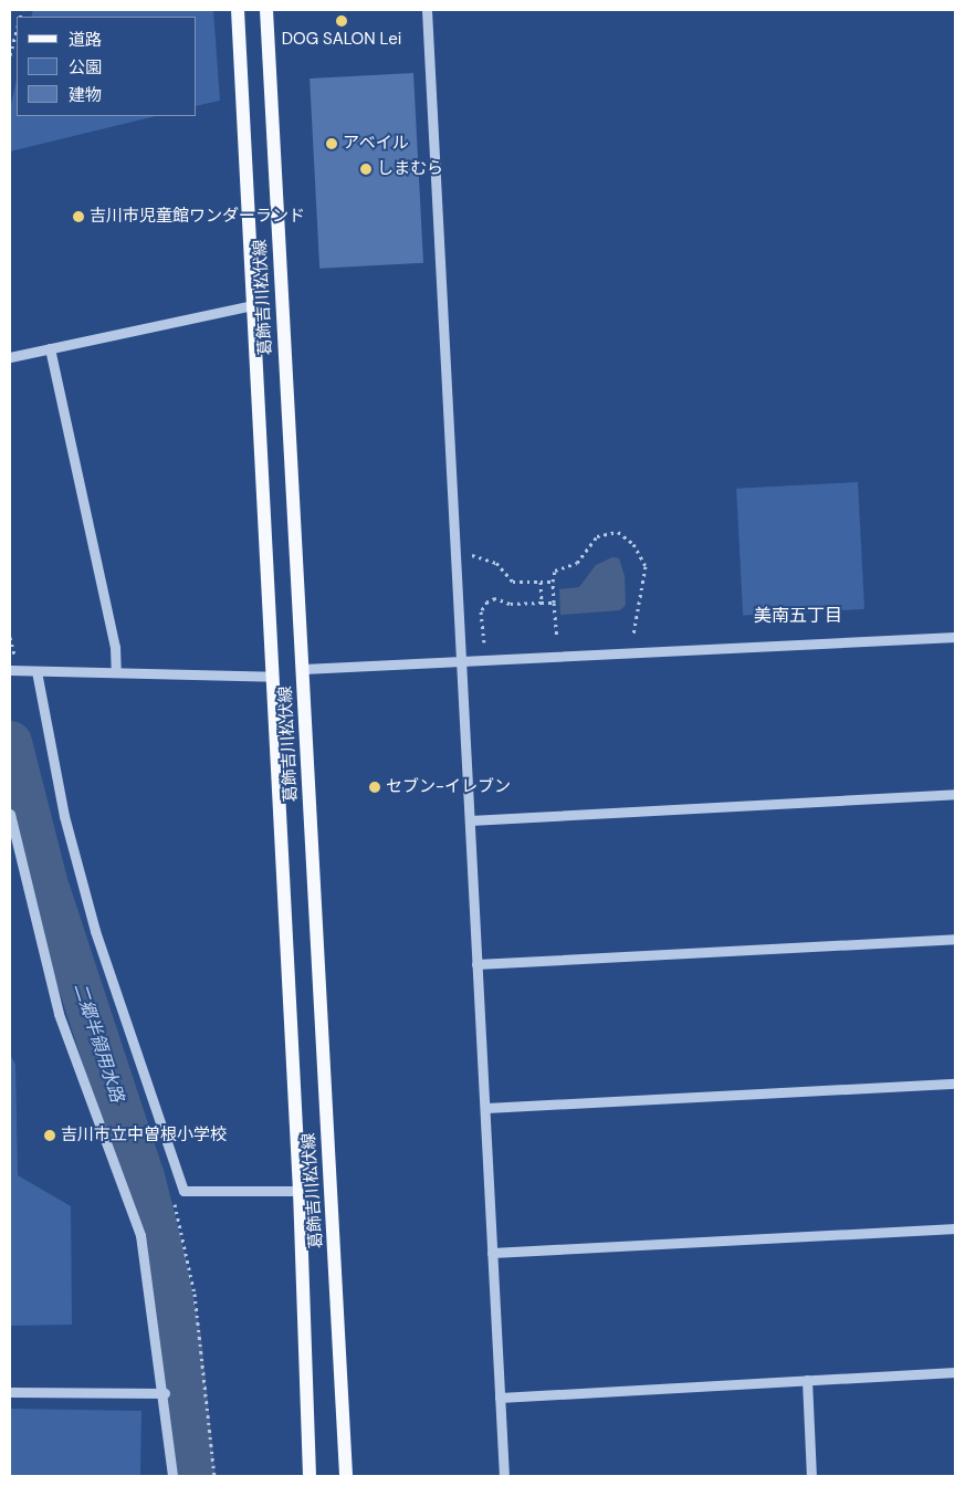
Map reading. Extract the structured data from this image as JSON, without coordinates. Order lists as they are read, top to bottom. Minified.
{"streets":{"main road":["葛飾吉川松伏線"]},"districts":["美南五丁目"],"water":["二郷半領用水路"],"places":["DOG SALON Lei","アベイル","しまむら","吉川市児童館ワンダーランド","セブン-イレブン","吉川市立中曽根小学校"],"legend":["道路","公園","建物"]}
